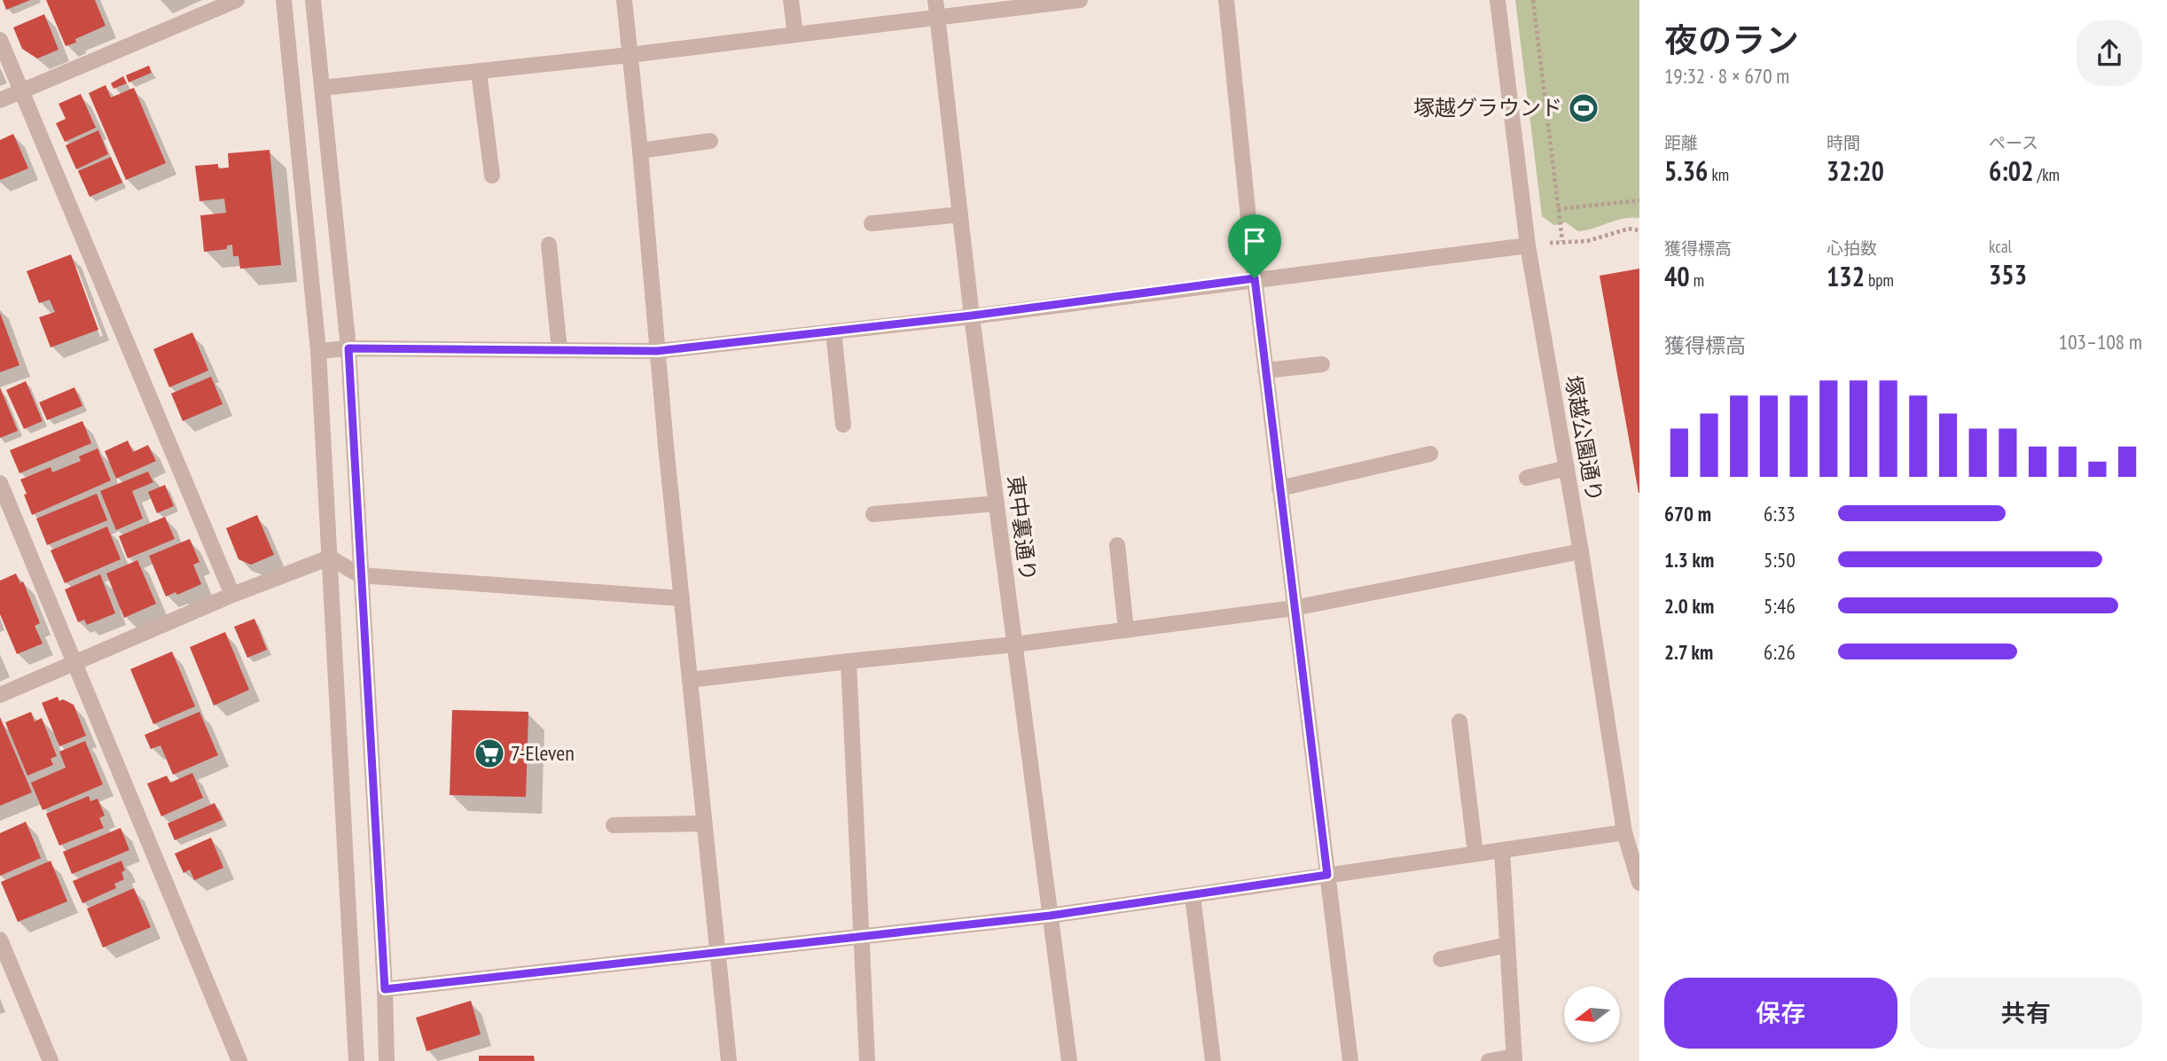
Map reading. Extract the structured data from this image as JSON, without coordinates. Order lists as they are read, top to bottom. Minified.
{"streets":{"street":["塚越公園通り","東中裏通り"]},"places":{"sports":["塚越グラウンド"],"supermarket":["7-Eleven"]},"north":"left","page":{"heading":["夜のラン","19:32 · 8 × 670 m"],"stats":[["距離","5.36 km"],["時間","32:20"],["ペース","6:02 /km"],["獲得標高","40 m"],["心拍数","132 bpm"],["kcal","353"]],"chart":["獲得標高","103–108 m"],"list":[{"name":"670 m","note":"6:33"},{"name":"1.3 km","note":"5:50"},{"name":"2.0 km","note":"5:46"},{"name":"2.7 km","note":"6:26"}],"buttons":["保存","共有"]}}
